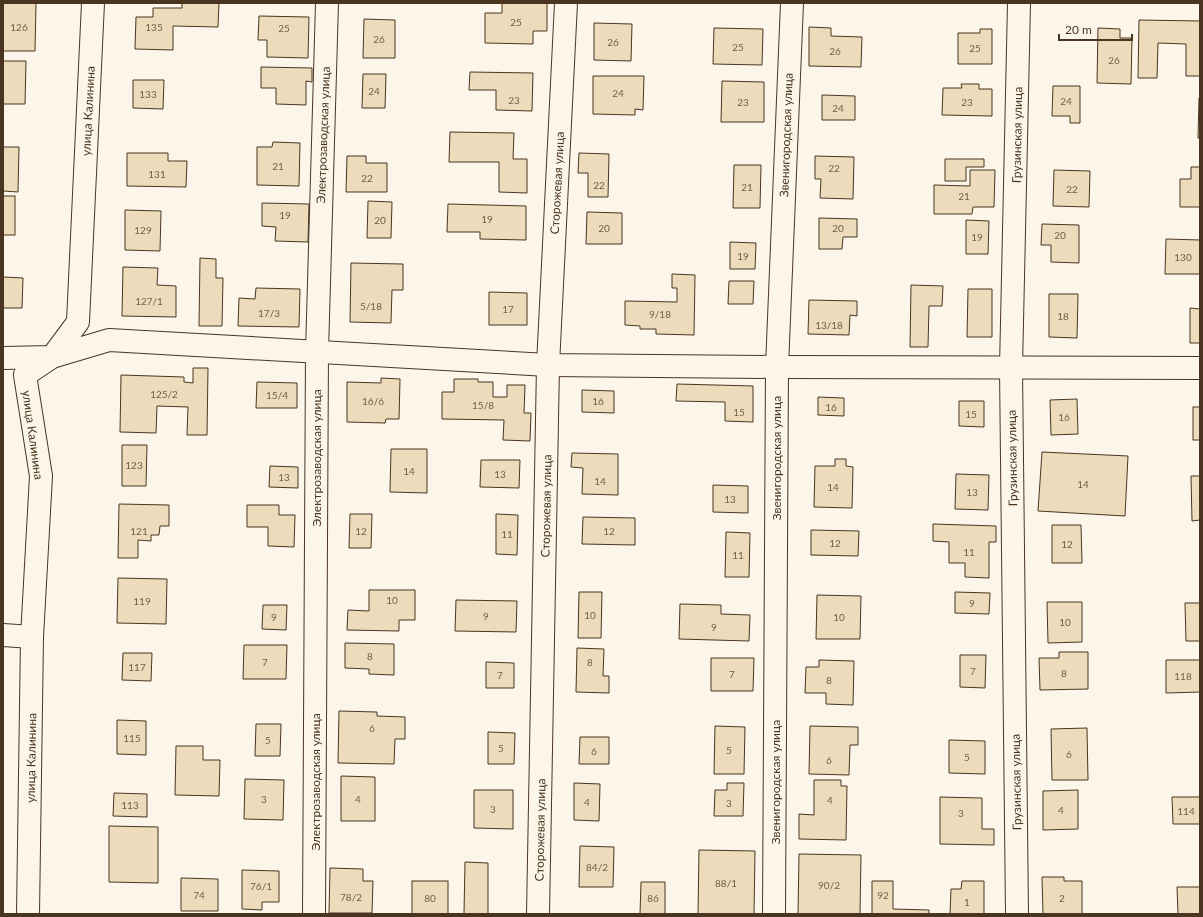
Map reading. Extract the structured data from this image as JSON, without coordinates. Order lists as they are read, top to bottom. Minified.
{"streets":{"street":["улица Калинина","Электрозаводская улица","Звенигородская улица","Грузинская улица","Сторожевая улица"]},"house_numbers":["25","126","135","25","26","26","25","25","26","26","24","24","133","23","24","23","23","24","21","22","131","22","22","21","22","21","19","19","20","20","20","129","20","19","19","130","127/1","5/18","17","17/3","9/18","18","13/18","125/2","15/4","16/6","16","15/8","16","15","15","16","123","14","13","13","14","14","14","13","13","121","12","12","11","12","12","11","11","10","119","9","10","9","9","10","10","9","8","7","8","117","7","8","7","7","118","8","6","115","5","5","5","6","6","5","6","3","4","4","4","3","113","3","4","114","3","84/2","88/1","90/2","76/1","74","92","78/2","80","86","2","1"],"scale_bar":"20 m"}
